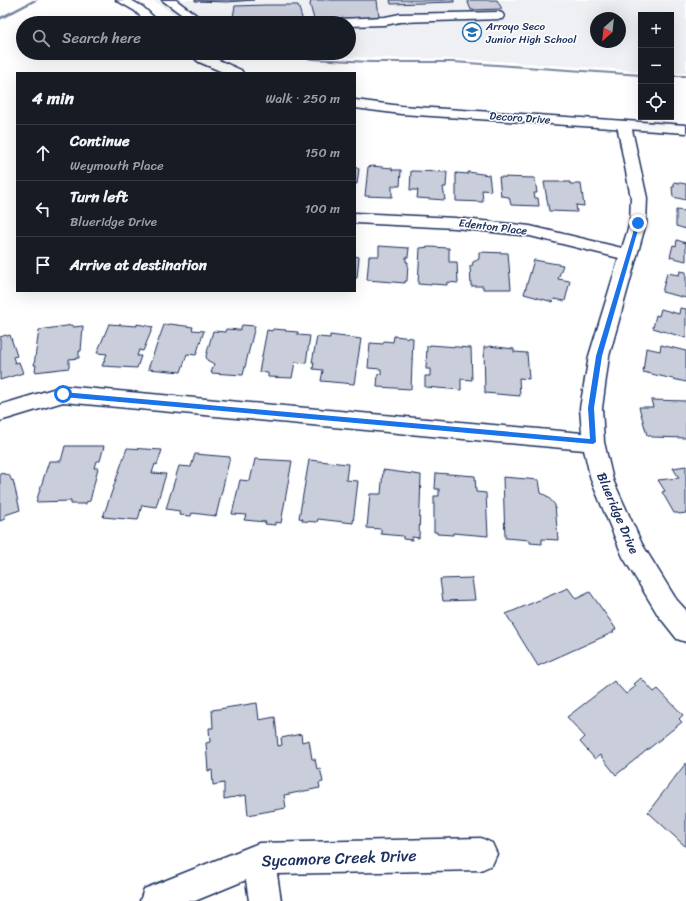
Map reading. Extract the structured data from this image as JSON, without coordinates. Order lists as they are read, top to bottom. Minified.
{"streets":{"street":["Decoro Drive","Edenton Place","Blueridge Drive","Sycamore Creek Drive"]},"crossings":[["Decoro Drive","Blueridge Drive"],["Edenton Place","Blueridge Drive"]],"places":{"school or university":["Arroyo Seco Junior High School"]},"north":"bottom left","page":{"map_buttons":["+","−"],"search":"Search here","heading":["4 min","Walk · 250 m"],"list":[["Continue","Weymouth Place","150 m"],["Turn left","Blueridge Drive","100 m"],"Arrive at destination"]}}
